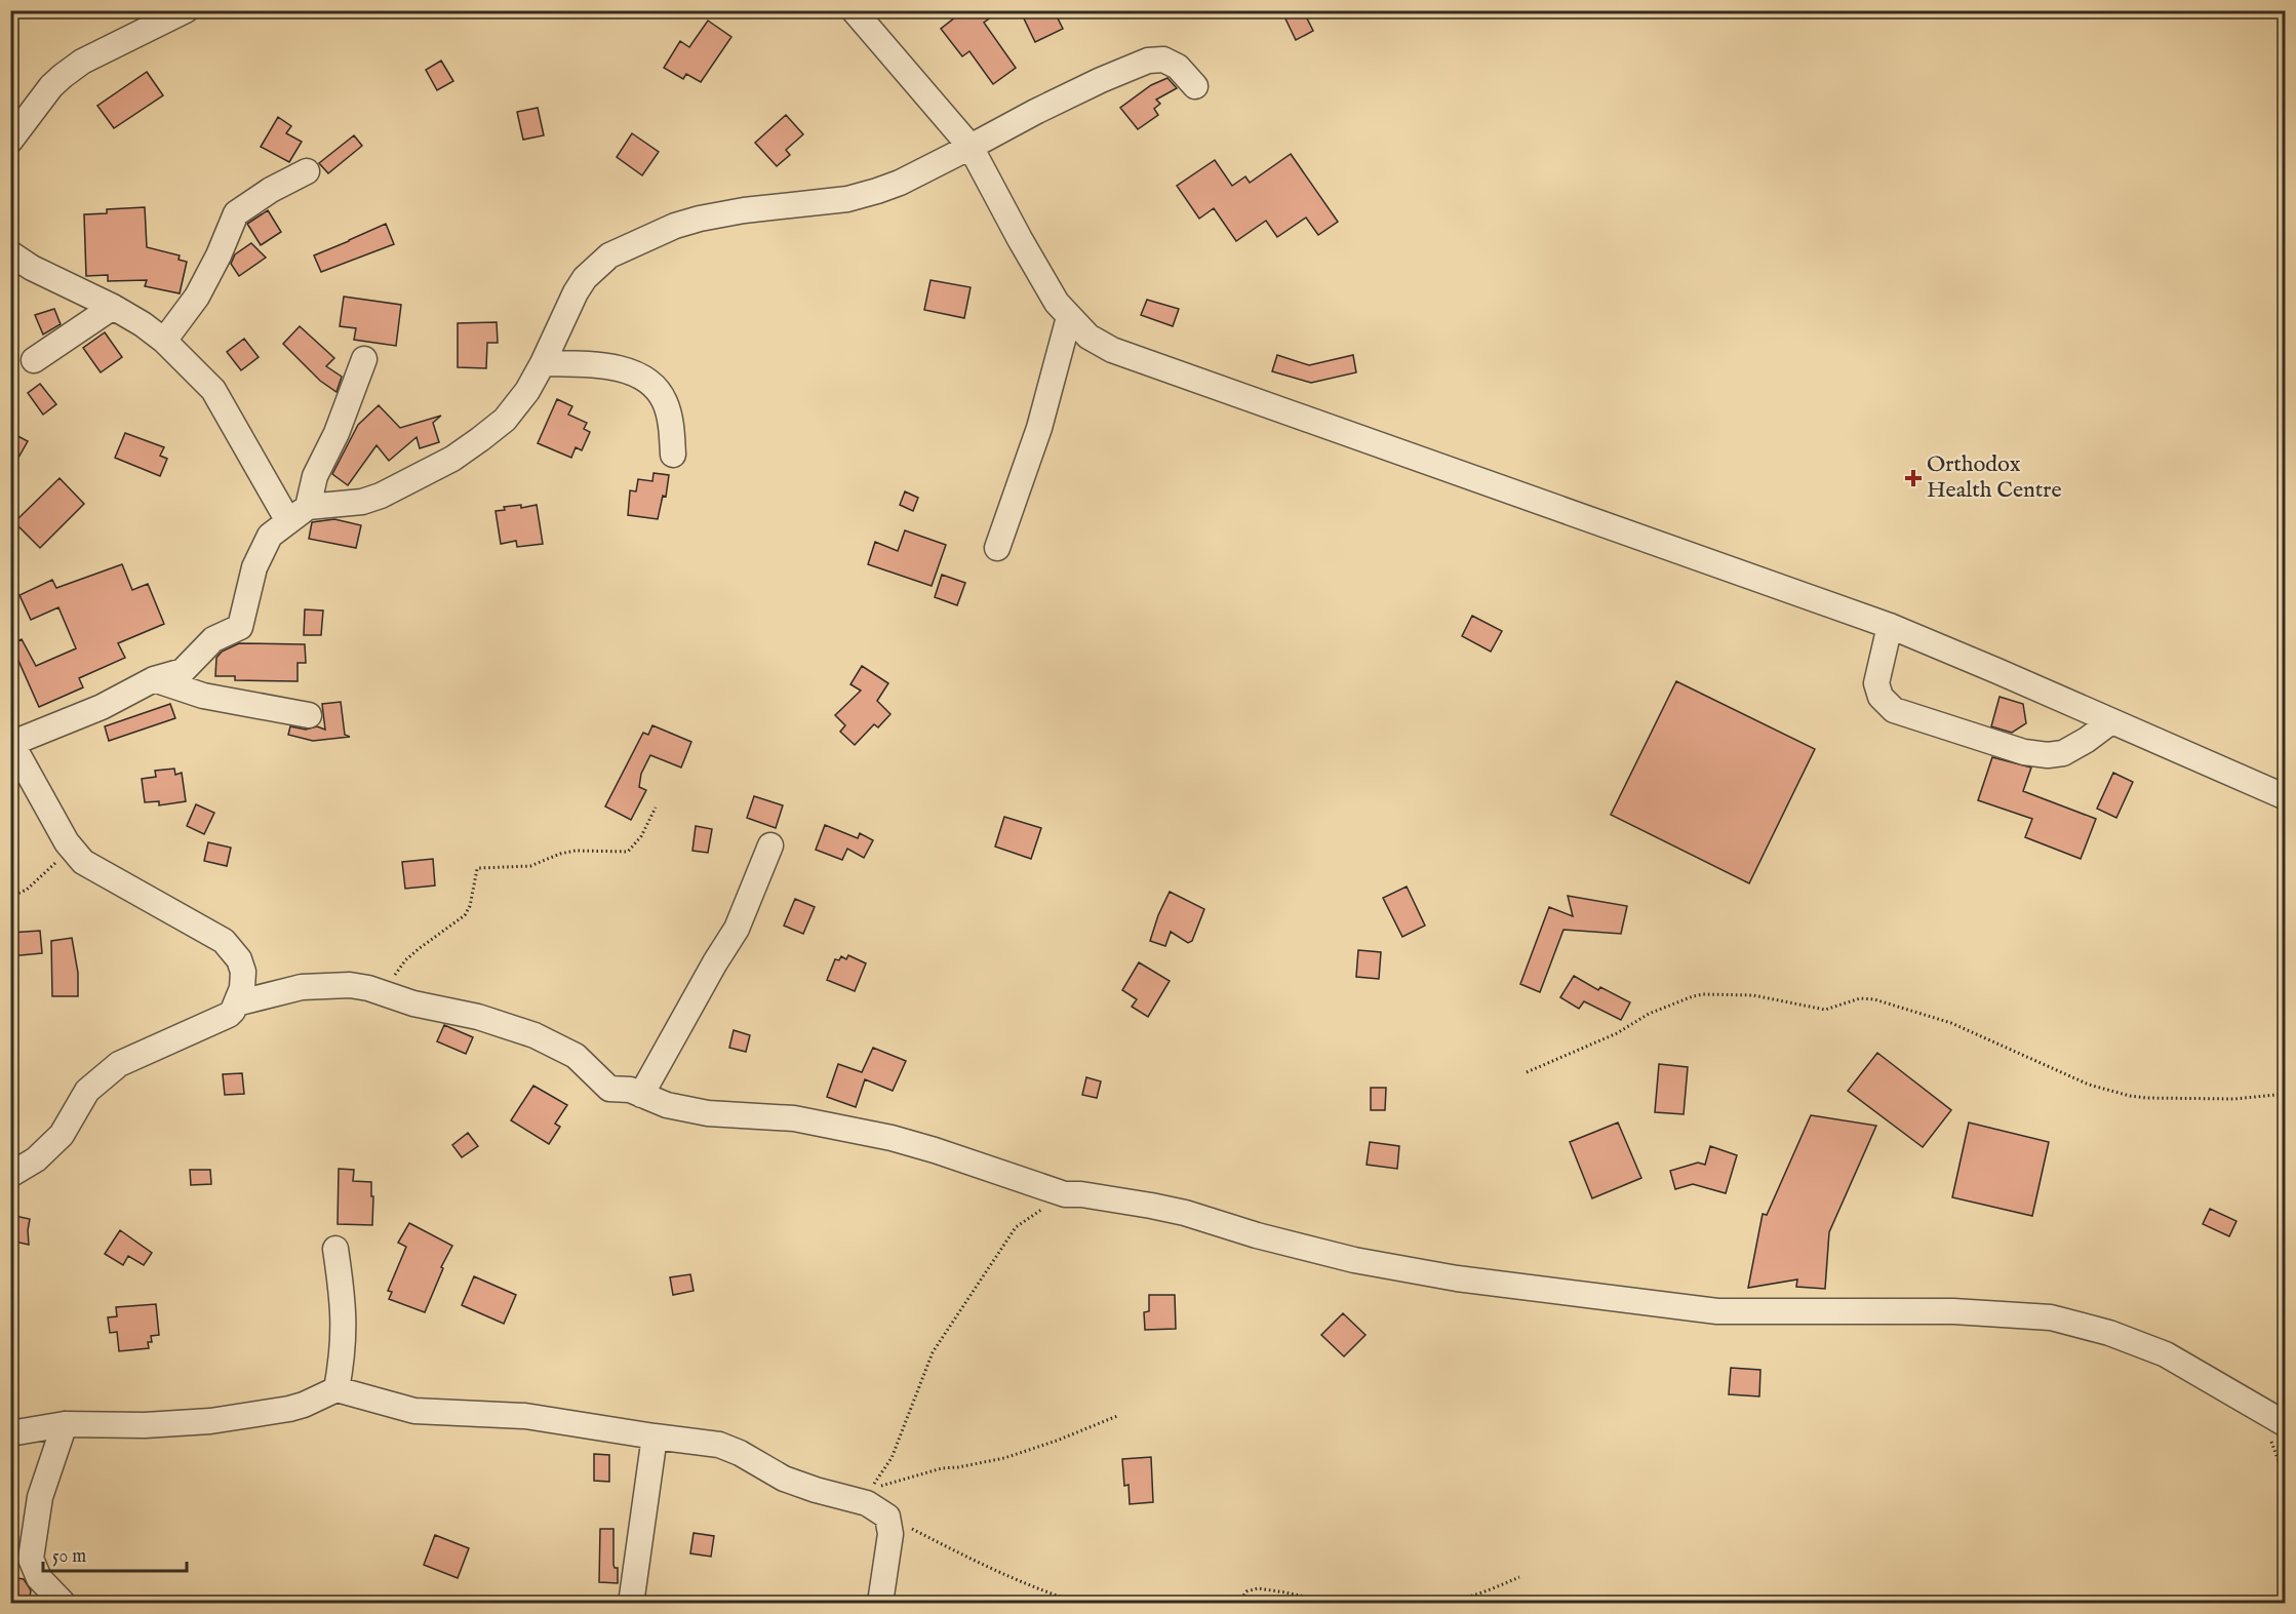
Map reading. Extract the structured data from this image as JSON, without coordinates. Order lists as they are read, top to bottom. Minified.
{"places":{"health":["Orthodox Health Centre"]},"scale_bar":"50 m"}
